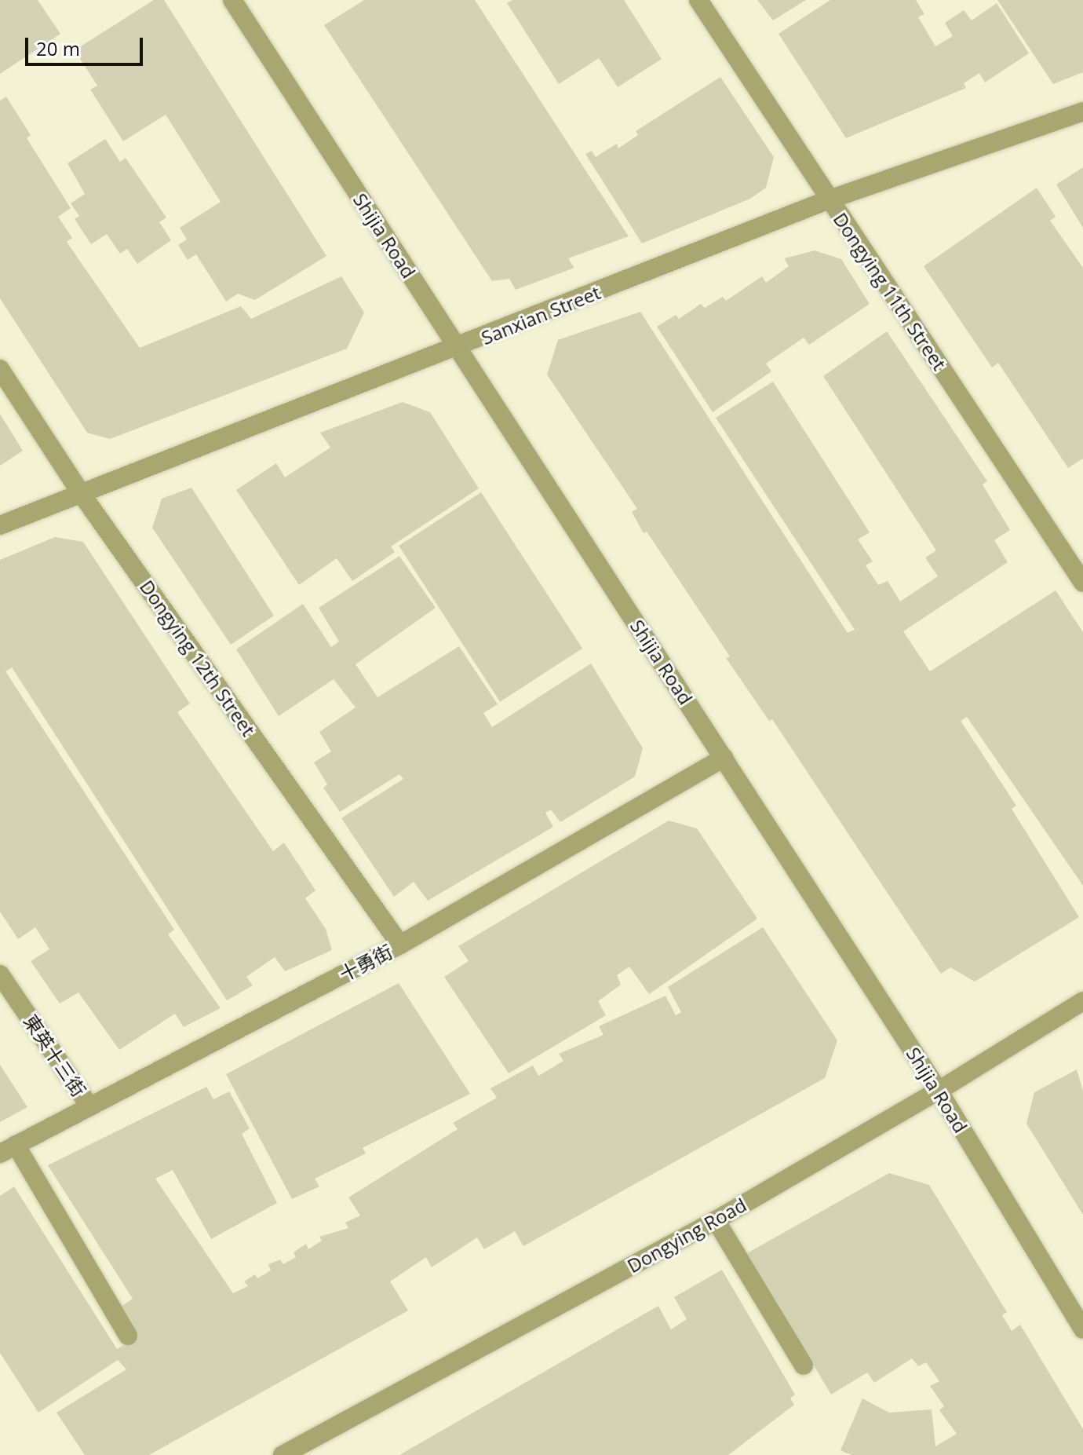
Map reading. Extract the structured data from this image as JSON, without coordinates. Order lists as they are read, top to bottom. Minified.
{"streets":{"street":["Shijia Road","Dongying 11th Street","Sanxian Street","Dongying 12th Street","十勇街","東英十三街","Dongying Road"]},"crossings":[["Shijia Road","Sanxian Street"],["Shijia Road","十勇街"],["Shijia Road","Dongying Road"],["Dongying 11th Street","Sanxian Street"],["Sanxian Street","Dongying 12th Street"],["Dongying 12th Street","十勇街"],["十勇街","東英十三街"]],"scale_bar":"20 m"}
